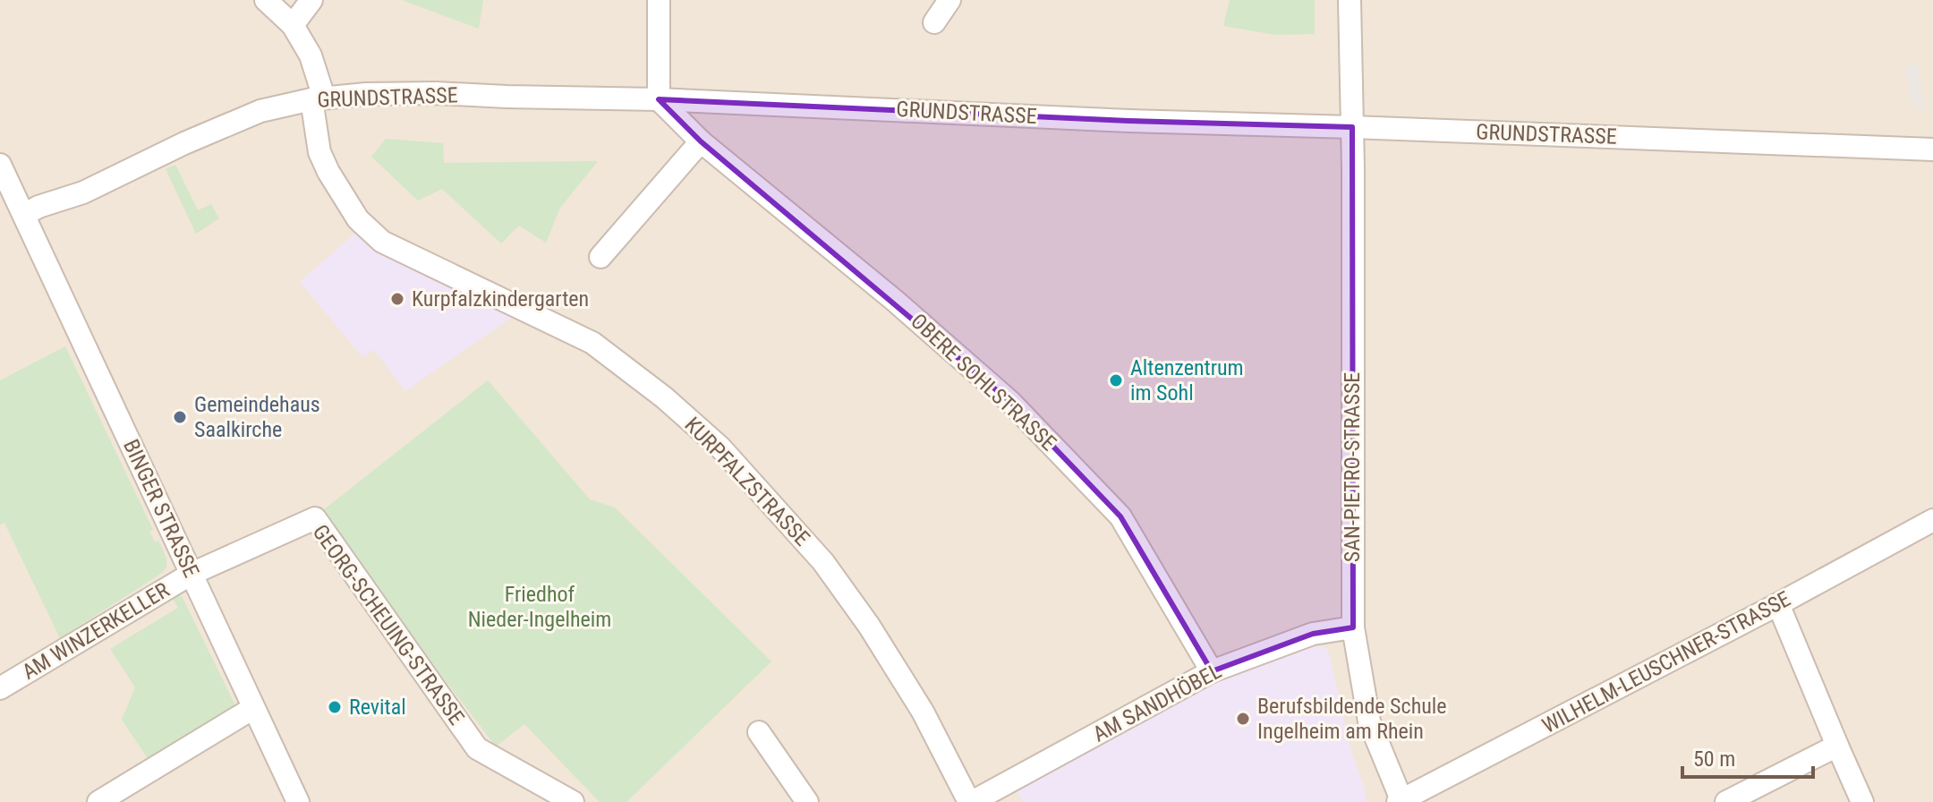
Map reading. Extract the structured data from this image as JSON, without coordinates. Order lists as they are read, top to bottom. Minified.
{"streets":{"street":["GRUNDSTRASSE","OBERE SOHLSTRASSE","SAN-PIETRO-STRASSE","KURPFALZSTRASSE","BINGER STRASSE","GEORG-SCHEUING-STRASSE","AM WINZERKELLER","WILHELM-LEUSCHNER-STRASSE","AM SANDHÖBEL"]},"crossings":[["GRUNDSTRASSE","OBERE SOHLSTRASSE"],["GRUNDSTRASSE","SAN-PIETRO-STRASSE"],["GRUNDSTRASSE","KURPFALZSTRASSE"],["GRUNDSTRASSE","BINGER STRASSE"],["OBERE SOHLSTRASSE","AM SANDHÖBEL"],["SAN-PIETRO-STRASSE","WILHELM-LEUSCHNER-STRASSE"],["SAN-PIETRO-STRASSE","AM SANDHÖBEL"],["KURPFALZSTRASSE","AM SANDHÖBEL"],["BINGER STRASSE","GEORG-SCHEUING-STRASSE"],["BINGER STRASSE","AM WINZERKELLER"],["GEORG-SCHEUING-STRASSE","AM WINZERKELLER"]],"parks":["Friedhof Nieder-Ingelheim"],"places":["Kurpfalzkindergarten","Altenzentrum im Sohl","Gemeindehaus Saalkirche","Revital","Berufsbildende Schule Ingelheim am Rhein"],"scale_bar":"50 m"}
